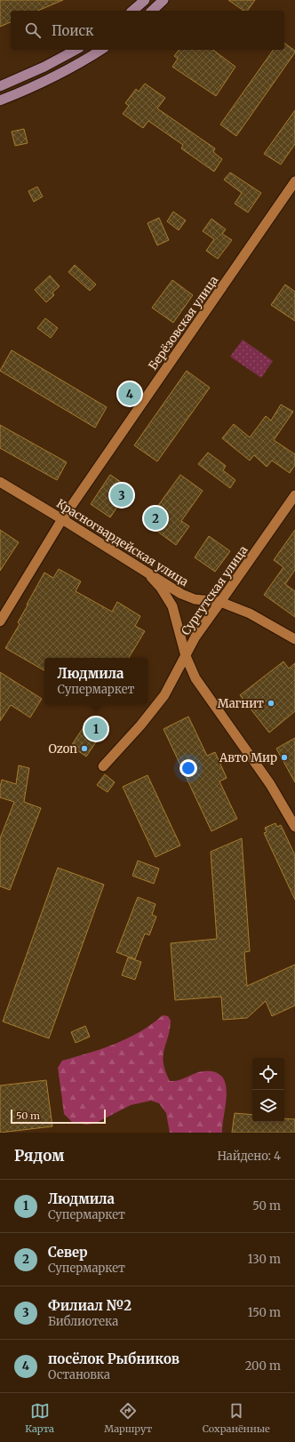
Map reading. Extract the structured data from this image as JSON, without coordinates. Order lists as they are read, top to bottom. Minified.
{"streets":{"street":["Берёзовская улица","Красногвардейская улица","Сургутская улица"]},"crossings":[["Берёзовская улица","Красногвардейская улица"],["Красногвардейская улица","Сургутская улица"]],"places":["Магнит","Ozon","Авто Мир"],"scale_bar":"50 m","page":{"search":"Поиск","pins":["4","3","2","1"],"popup":["Людмила","Супермаркет"],"scale":"50 m","heading":["Рядом","Найдено: 4"],"list":[{"mark":"1","name":"Людмила","note":"Супермаркет","value":"50 m"},{"mark":"2","name":"Север","note":"Супермаркет","value":"130 m"},{"mark":"3","name":"Филиал №2","note":"Библиотека","value":"150 m"},{"mark":"4","name":"посёлок Рыбников","note":"Остановка","value":"200 m"}],"nav":["Карта","Маршрут","Сохранённые"]}}
